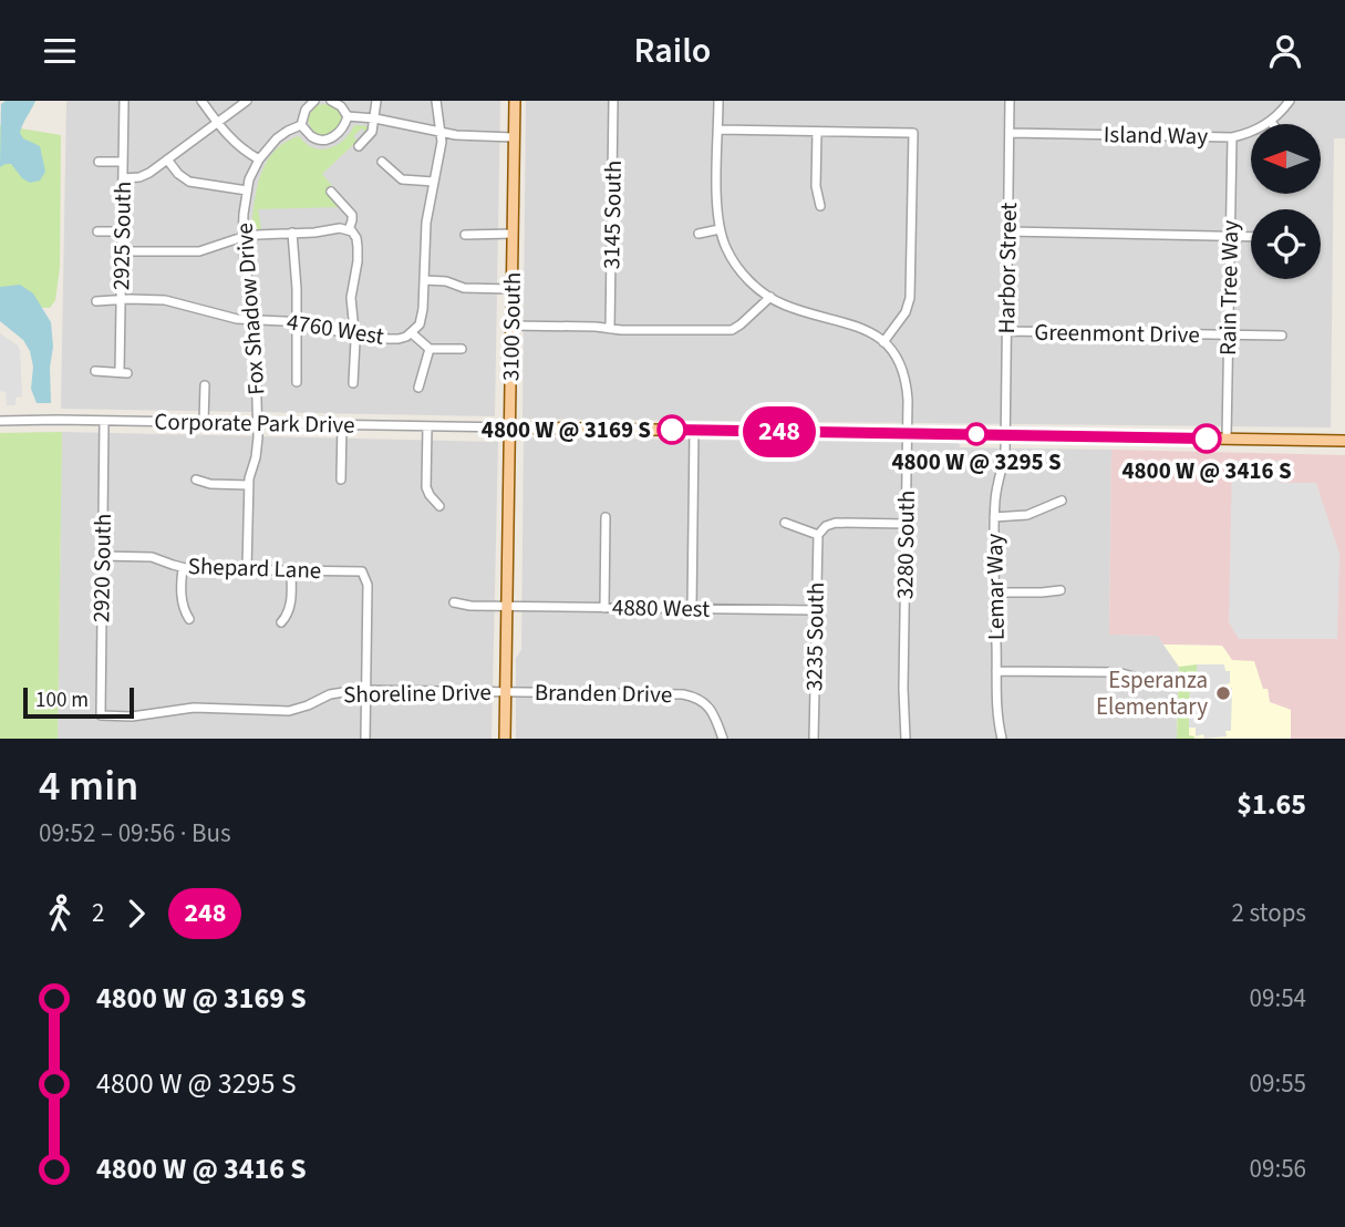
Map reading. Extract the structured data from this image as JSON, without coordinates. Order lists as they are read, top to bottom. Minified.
{"streets":{"main road":["3100 South"],"street":["Island Way","3145 South","2925 South","Harbor Street","Rain Tree Way","Fox Shadow Drive","4760 West","Greenmont Drive","Corporate Park Drive","3280 South","2920 South","Shepard Lane","Lemar Way","4880 West","3235 South","Shoreline Drive","Branden Drive"]},"crossings":[["Island Way","Harbor Street"],["Island Way","Rain Tree Way"],["2925 South","4760 West"],["Harbor Street","Greenmont Drive"],["Harbor Street","Lemar Way"],["Rain Tree Way","Greenmont Drive"],["Fox Shadow Drive","4760 West"],["Fox Shadow Drive","Corporate Park Drive"],["Fox Shadow Drive","Shepard Lane"],["3100 South","Corporate Park Drive"],["3100 South","4880 West"],["3100 South","Shoreline Drive"],["3100 South","Branden Drive"],["Corporate Park Drive","2920 South"],["2920 South","Shepard Lane"],["2920 South","Shoreline Drive"],["Shepard Lane","Shoreline Drive"],["4880 West","3235 South"],["Shoreline Drive","Branden Drive"]],"places":["4800 W @ 3169 S","4800 W @ 3295 S","4800 W @ 3416 S","Esperanza Elementary"],"lines":["bus line 248"],"scale_bar":"100 m","north":"left","page":{"header":"Railo","on_map":"248","scale":"100 m","heading":["4 min","09:52 – 09:56 · Bus","$1.65"],"legs":["2","248","2 stops"],"list":[{"name":"4800 W @ 3169 S","value":"09:54"},{"name":"4800 W @ 3295 S","value":"09:55"},{"name":"4800 W @ 3416 S","value":"09:56"}]}}
